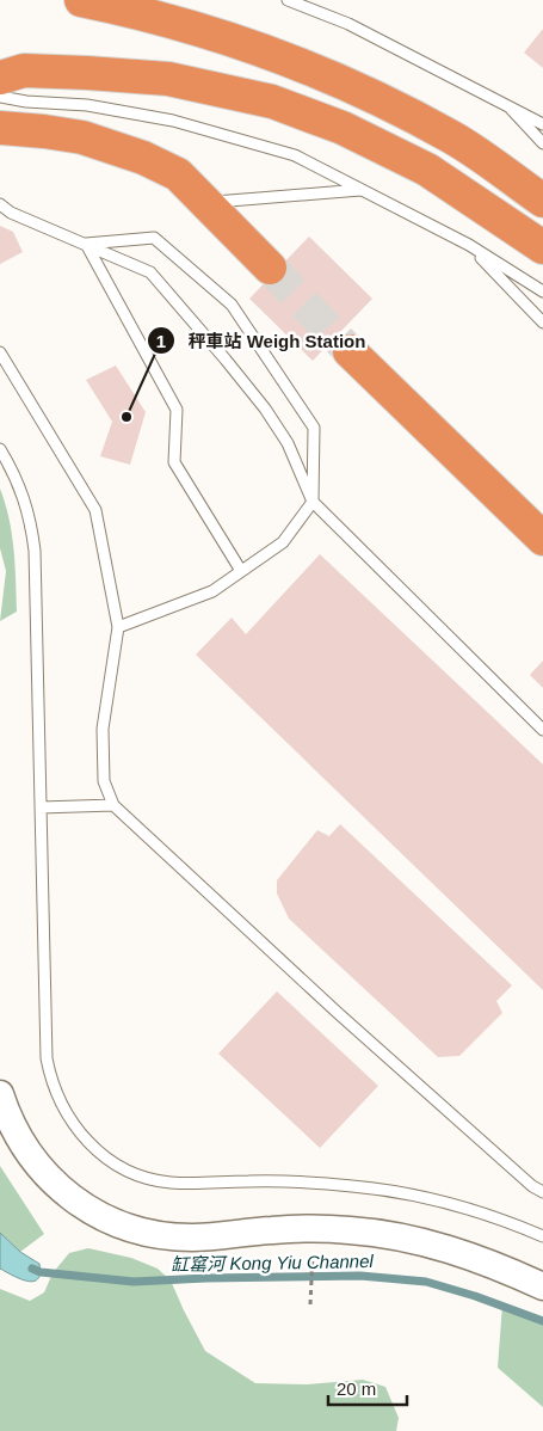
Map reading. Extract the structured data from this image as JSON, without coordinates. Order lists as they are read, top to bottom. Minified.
{"water":["缸窰河 Kong Yiu Channel"],"places":["秤車站 Weigh Station"],"scale_bar":"20 m"}
